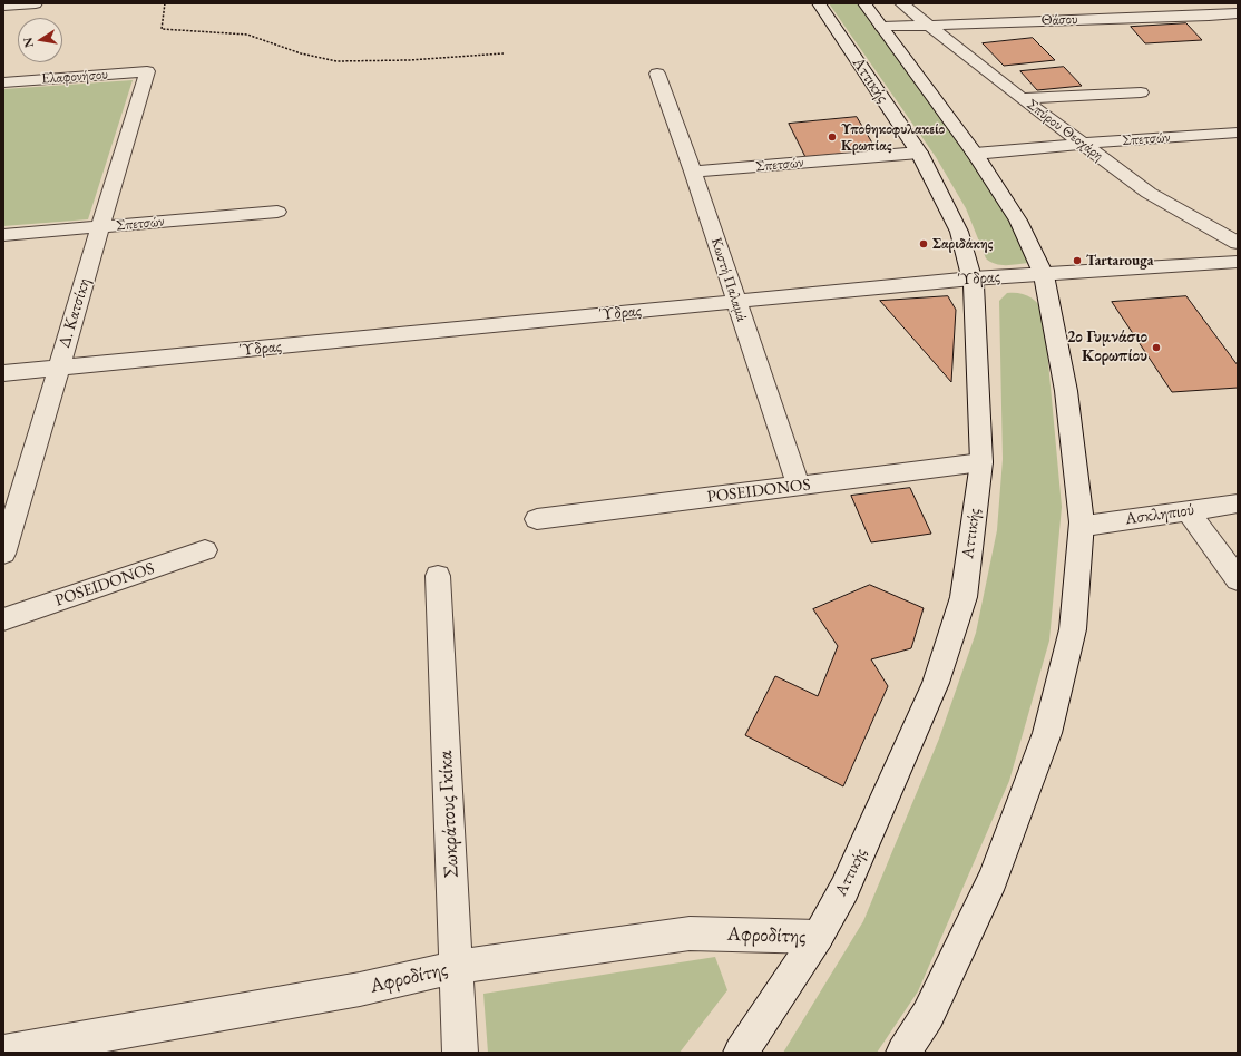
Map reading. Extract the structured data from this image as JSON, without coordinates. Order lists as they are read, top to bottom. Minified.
{"streets":{"street":["Θάσου","Ελαφονήσου","Αττικής","Σπύρου Θεοχάρη","Σπετσών","Ύδρας","Κωστή Παλαμά","Δ. Κατσίκη","POSEIDONOS","Ασκληπιού","Σωκράτους Γκίκα","Αφροδίτης"]},"crossings":[["Θάσου","Σπύρου Θεοχάρη"],["Ελαφονήσου","Δ. Κατσίκη"],["Αττικής","Σπετσών"],["Αττικής","Ύδρας"],["Αττικής","POSEIDONOS"],["Αττικής","Αφροδίτης"],["Σπύρου Θεοχάρη","Σπετσών"],["Σπετσών","Κωστή Παλαμά"],["Σπετσών","Δ. Κατσίκη"],["Ύδρας","Κωστή Παλαμά"],["Ύδρας","Δ. Κατσίκη"],["Κωστή Παλαμά","POSEIDONOS"],["Σωκράτους Γκίκα","Αφροδίτης"]],"places":["Υποθηκοφυλακείο Κρωπίας","Σαριδάκης","Tartarouga","2ο Γυμνάσιο Κορωπίου"],"north":"left"}
